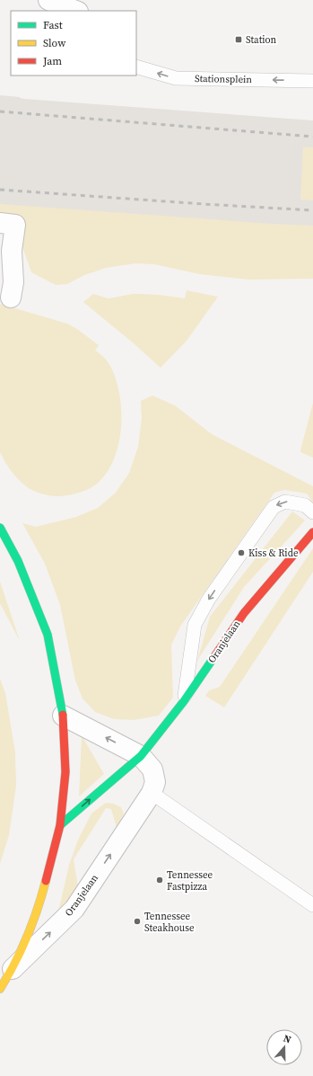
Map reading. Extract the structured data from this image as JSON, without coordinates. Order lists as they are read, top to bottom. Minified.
{"streets":{"main road":["Oranjelaan"],"lane":["Stationsplein"]},"one_way":["Stationsplein"],"places":{"transit":["Station"],"other":["Kiss & Ride","Tennessee Fastpizza","Tennessee Steakhouse"]},"legend":["Fast","Slow","Jam"],"north":"top"}
